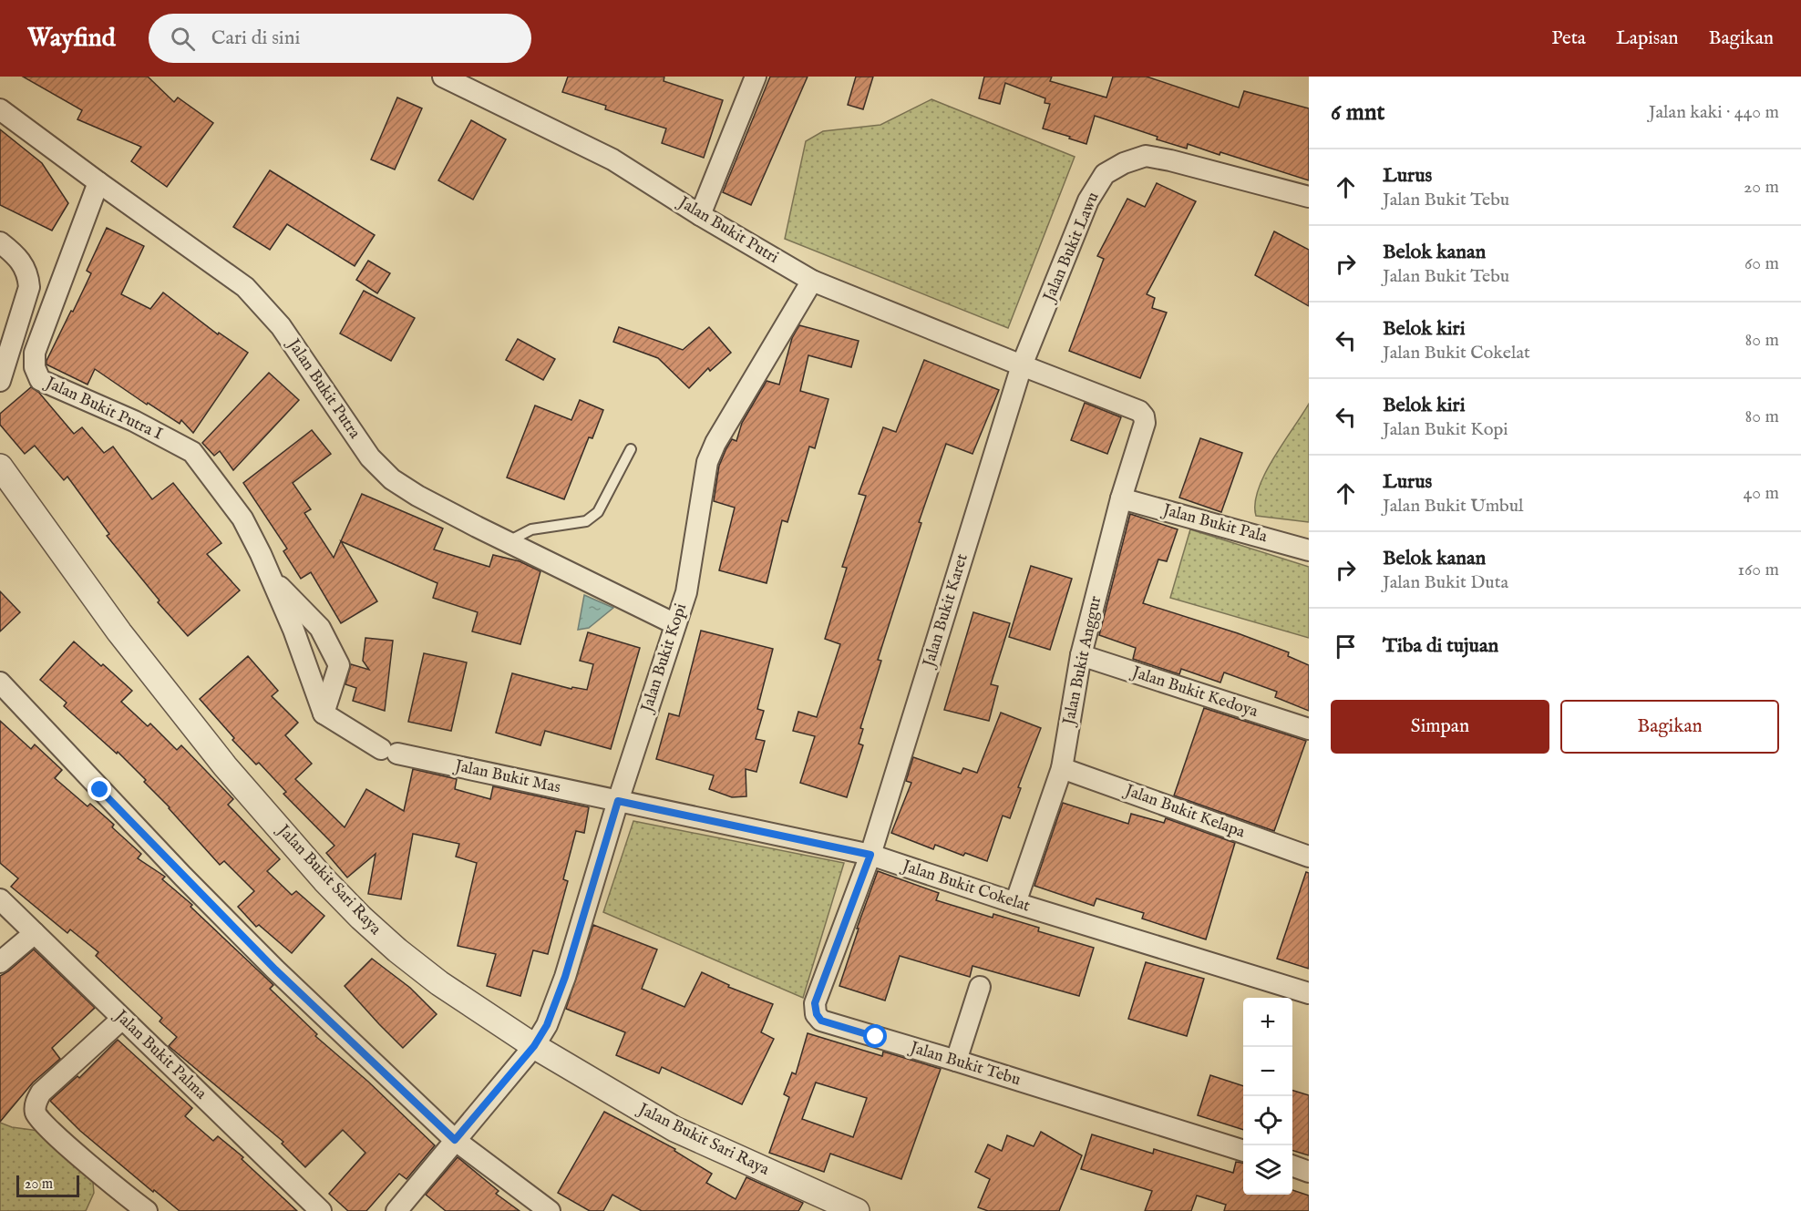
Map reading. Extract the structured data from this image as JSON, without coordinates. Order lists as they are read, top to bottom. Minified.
{"streets":{"street":["Jalan Bukit Putri","Jalan Bukit Lawu","Jalan Bukit Putra","Jalan Bukit Putra I","Jalan Bukit Pala","Jalan Bukit Karet","Jalan Bukit Kopi","Jalan Bukit Anggur","Jalan Bukit Kedoya","Jalan Bukit Mas","Jalan Bukit Kelapa","Jalan Bukit Sari Raya","Jalan Bukit Cokelat","Jalan Bukit Palma","Jalan Bukit Tebu"]},"crossings":[["Jalan Bukit Putri","Jalan Bukit Lawu"],["Jalan Bukit Putri","Jalan Bukit Karet"],["Jalan Bukit Putri","Jalan Bukit Kopi"],["Jalan Bukit Putri","Jalan Bukit Anggur"],["Jalan Bukit Lawu","Jalan Bukit Karet"],["Jalan Bukit Putra","Jalan Bukit Putra I"],["Jalan Bukit Putra","Jalan Bukit Kopi"],["Jalan Bukit Putra I","Jalan Bukit Mas"],["Jalan Bukit Pala","Jalan Bukit Anggur"],["Jalan Bukit Karet","Jalan Bukit Cokelat"],["Jalan Bukit Karet","Jalan Bukit Tebu"],["Jalan Bukit Kopi","Jalan Bukit Mas"],["Jalan Bukit Kopi","Jalan Bukit Sari Raya"],["Jalan Bukit Kopi","Jalan Bukit Cokelat"],["Jalan Bukit Anggur","Jalan Bukit Kedoya"],["Jalan Bukit Anggur","Jalan Bukit Kelapa"],["Jalan Bukit Anggur","Jalan Bukit Cokelat"],["Jalan Bukit Mas","Jalan Bukit Cokelat"],["Jalan Bukit Cokelat","Jalan Bukit Tebu"]],"scale_bar":"20 m","page":{"header":"Wayfind","search":"Cari di sini","nav":["Peta","Lapisan","Bagikan"],"heading":["6 mnt","Jalan kaki · 440 m"],"list":[["Lurus","Jalan Bukit Tebu","20 m"],["Belok kanan","Jalan Bukit Tebu","60 m"],["Belok kiri","Jalan Bukit Cokelat","80 m"],["Belok kiri","Jalan Bukit Kopi","80 m"],["Lurus","Jalan Bukit Umbul","40 m"],["Belok kanan","Jalan Bukit Duta","160 m"],"Tiba di tujuan"],"buttons":["Simpan","Bagikan"],"map_buttons":["+","−"],"scale":"20 m"}}
